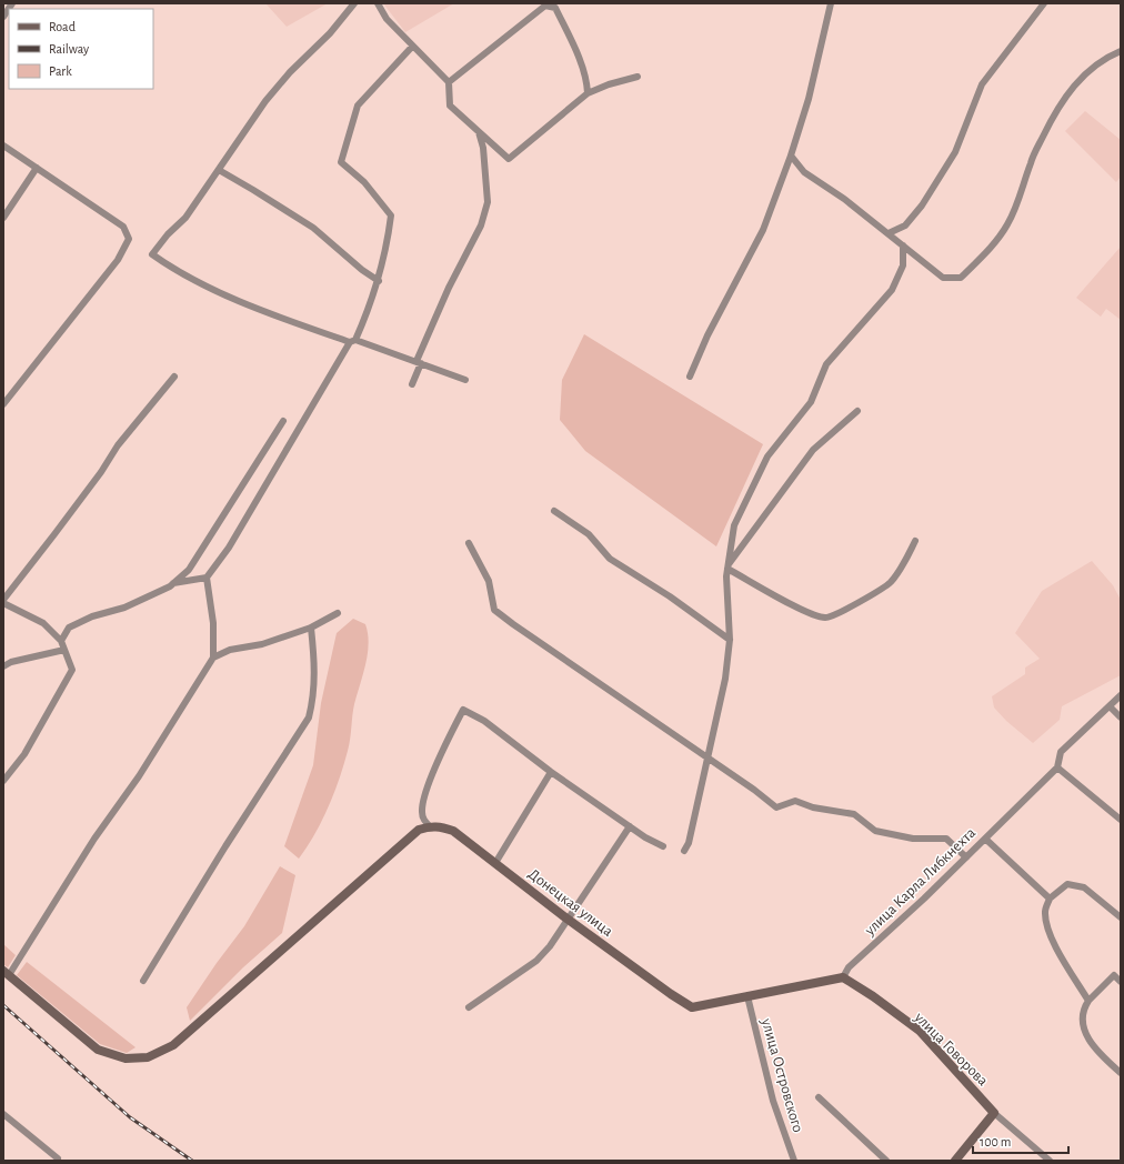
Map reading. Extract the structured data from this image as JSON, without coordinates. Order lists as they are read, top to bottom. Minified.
{"streets":{"street":["улица Карла Либкнехта","Донецкая улица","улица Говорова","улица Островского"]},"crossings":[["улица Карла Либкнехта","улица Говорова"],["Донецкая улица","улица Островского"]],"legend":["Road","Railway","Park"],"scale_bar":"100 m"}
